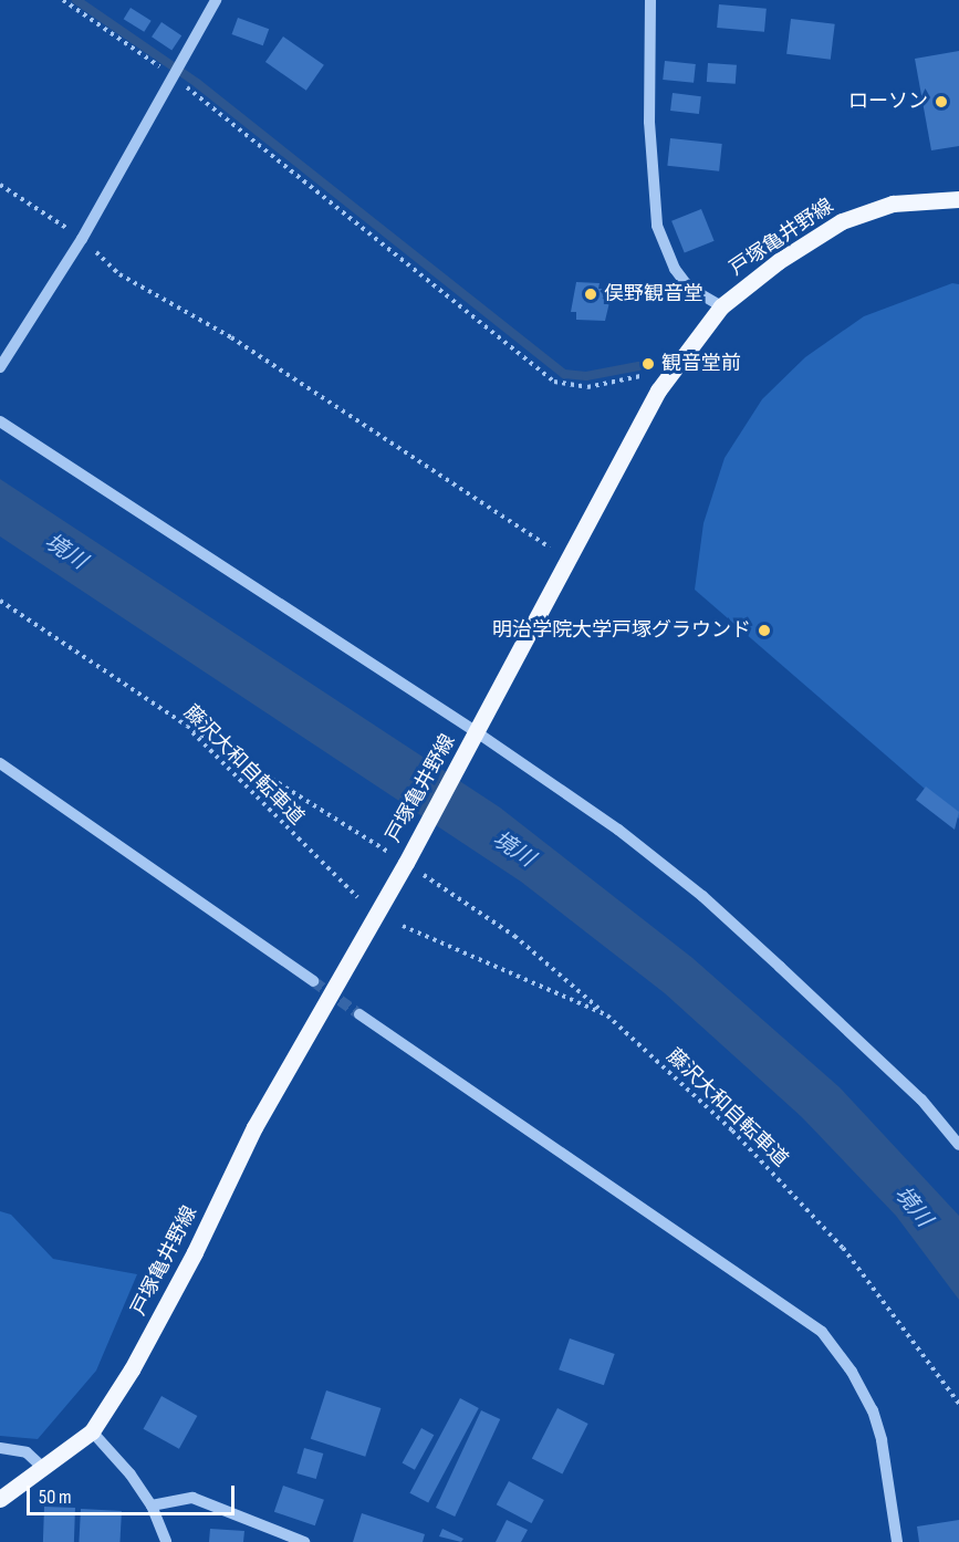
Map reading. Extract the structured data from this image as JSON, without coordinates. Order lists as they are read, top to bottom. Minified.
{"streets":{"main road":["戸塚亀井野線"],"path":["藤沢大和自転車道"]},"water":["境川"],"places":["ローソン","俣野観音堂","観音堂前","明治学院大学戸塚グラウンド"],"scale_bar":"50 m"}
